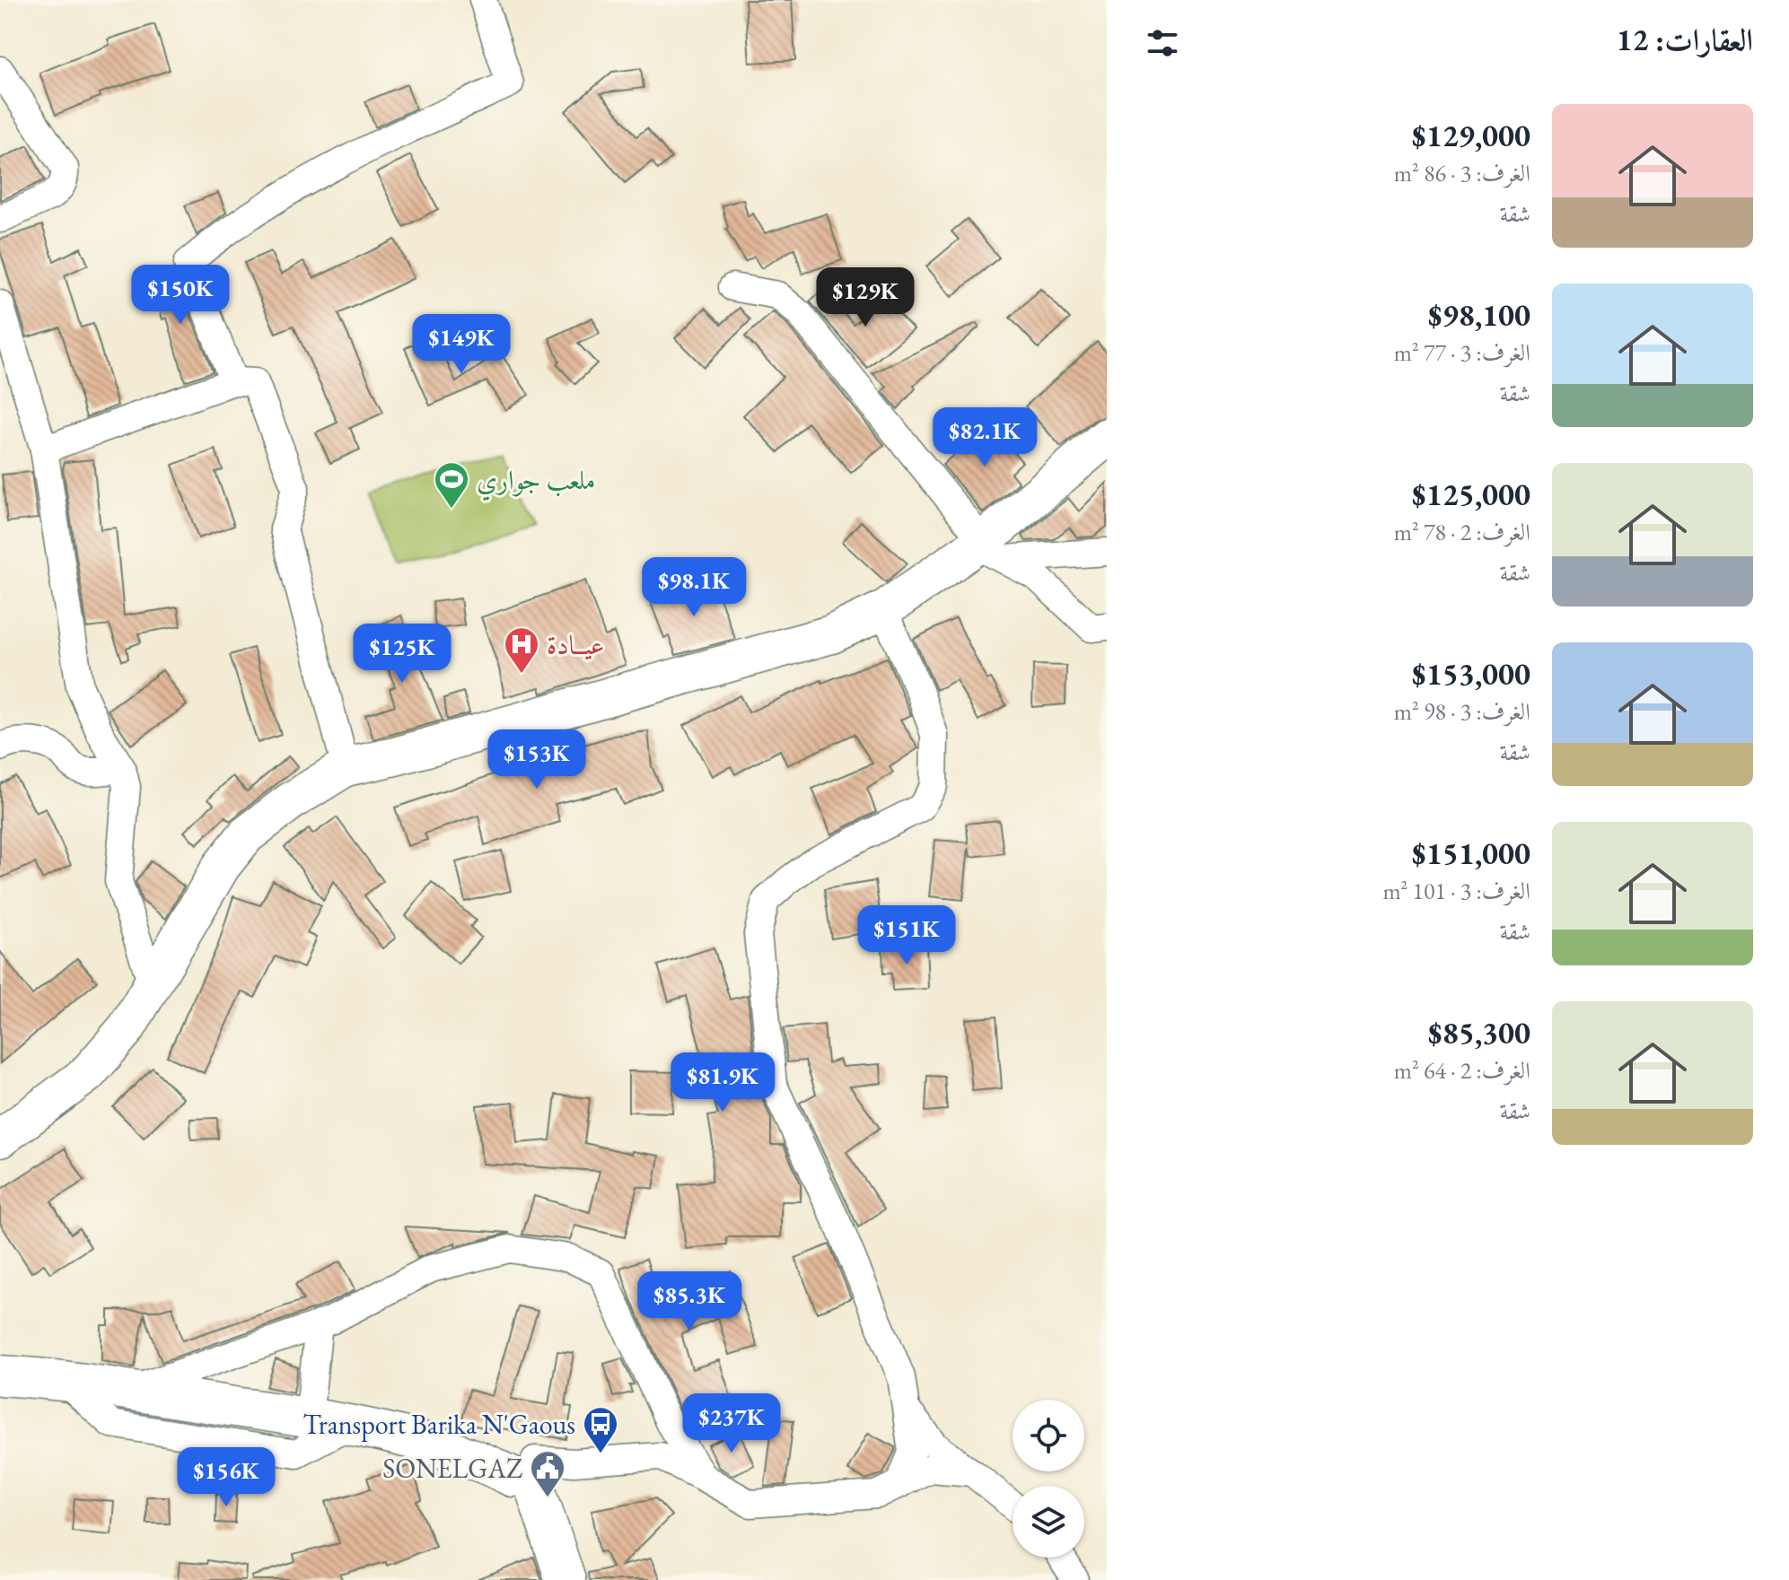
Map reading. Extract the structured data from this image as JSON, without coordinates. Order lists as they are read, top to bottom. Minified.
{"places":{"sports":["ملعب جواري"],"hospital":["عيــادة"],"bus stop":["Transport Barika N'Gaous"],"public building":["SONELGAZ"]},"page":{"heading":"العقارات: 12","list":[{"name":"$129,000","note":"الغرف: 3 · 86 m² · شقة"},{"name":"$98,100","note":"الغرف: 3 · 77 m² · شقة"},{"name":"$125,000","note":"الغرف: 2 · 78 m² · شقة"},{"name":"$153,000","note":"الغرف: 3 · 98 m² · شقة"},{"name":"$151,000","note":"الغرف: 3 · 101 m² · شقة"},{"name":"$85,300","note":"الغرف: 2 · 64 m² · شقة"}],"price":["$150K","$129K","$149K","$82.1K","$98.1K","$125K","$153K","$151K","$81.9K","$85.3K","$237K","$156K"]}}
